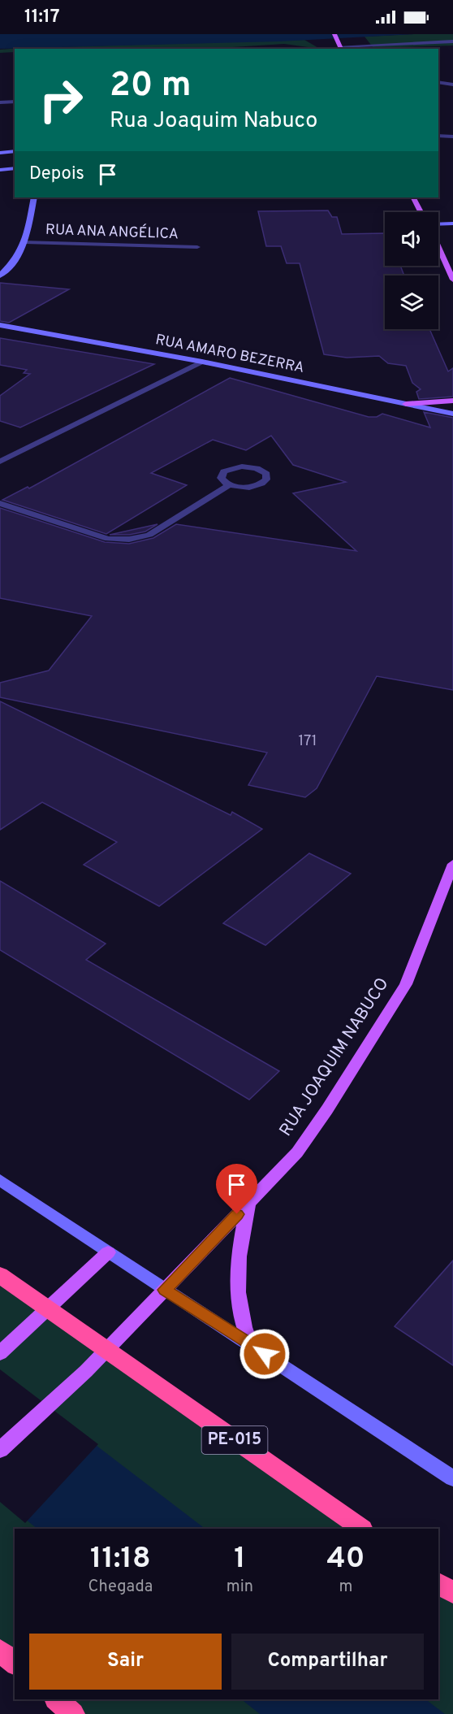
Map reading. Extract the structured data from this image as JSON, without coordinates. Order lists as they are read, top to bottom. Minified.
{"streets":{"highway":["PE-015"],"main road":["RUA JOAQUIM NABUCO"],"street":["RUA ANA ANGÉLICA","RUA AMARO BEZERRA"]},"crossings":[["RUA JOAQUIM NABUCO","PE-015"]],"house_numbers":["171"],"page":{"status":"11:17","turn":["20 m","Rua Joaquim Nabuco"],"then":"Depois","eta":["11:18","Chegada","1","min","40","m"],"buttons":["Sair","Compartilhar"]}}
